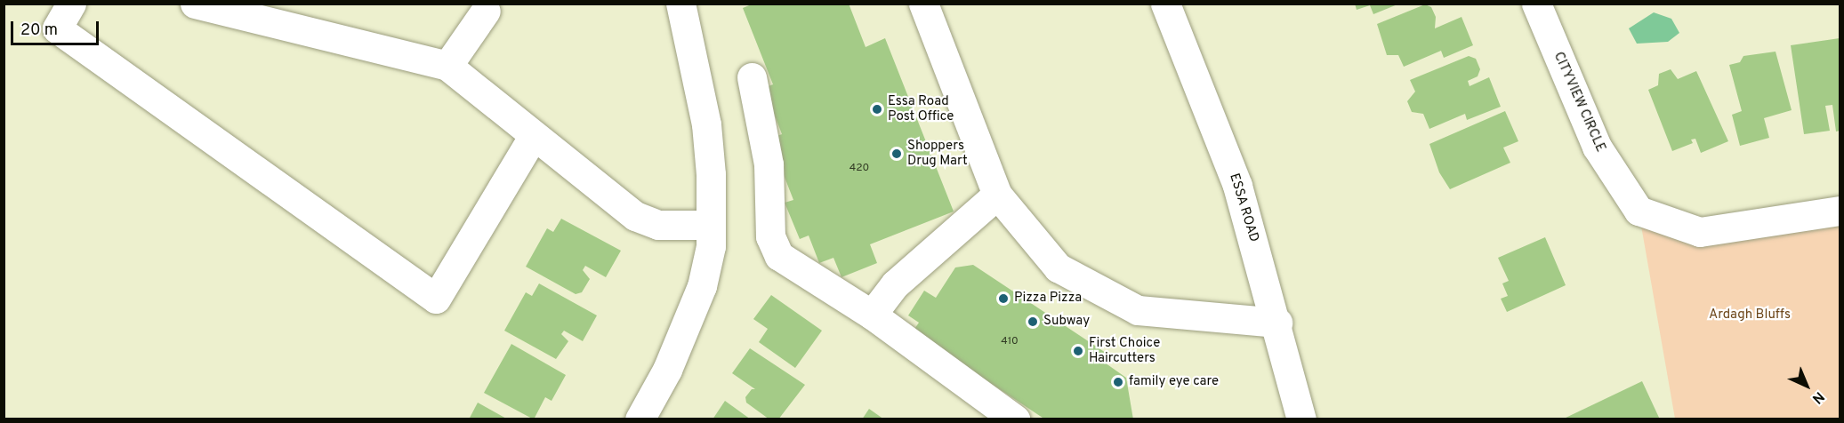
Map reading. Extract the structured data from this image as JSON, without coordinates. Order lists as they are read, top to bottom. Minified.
{"streets":{"street":["CITYVIEW CIRCLE","ESSA ROAD"]},"parks":["Ardagh Bluffs"],"places":["Essa Road Post Office","Shoppers Drug Mart","Pizza Pizza","Subway","First Choice Haircutters","family eye care"],"house_numbers":["420","410"],"scale_bar":"20 m","north":"bottom right"}
